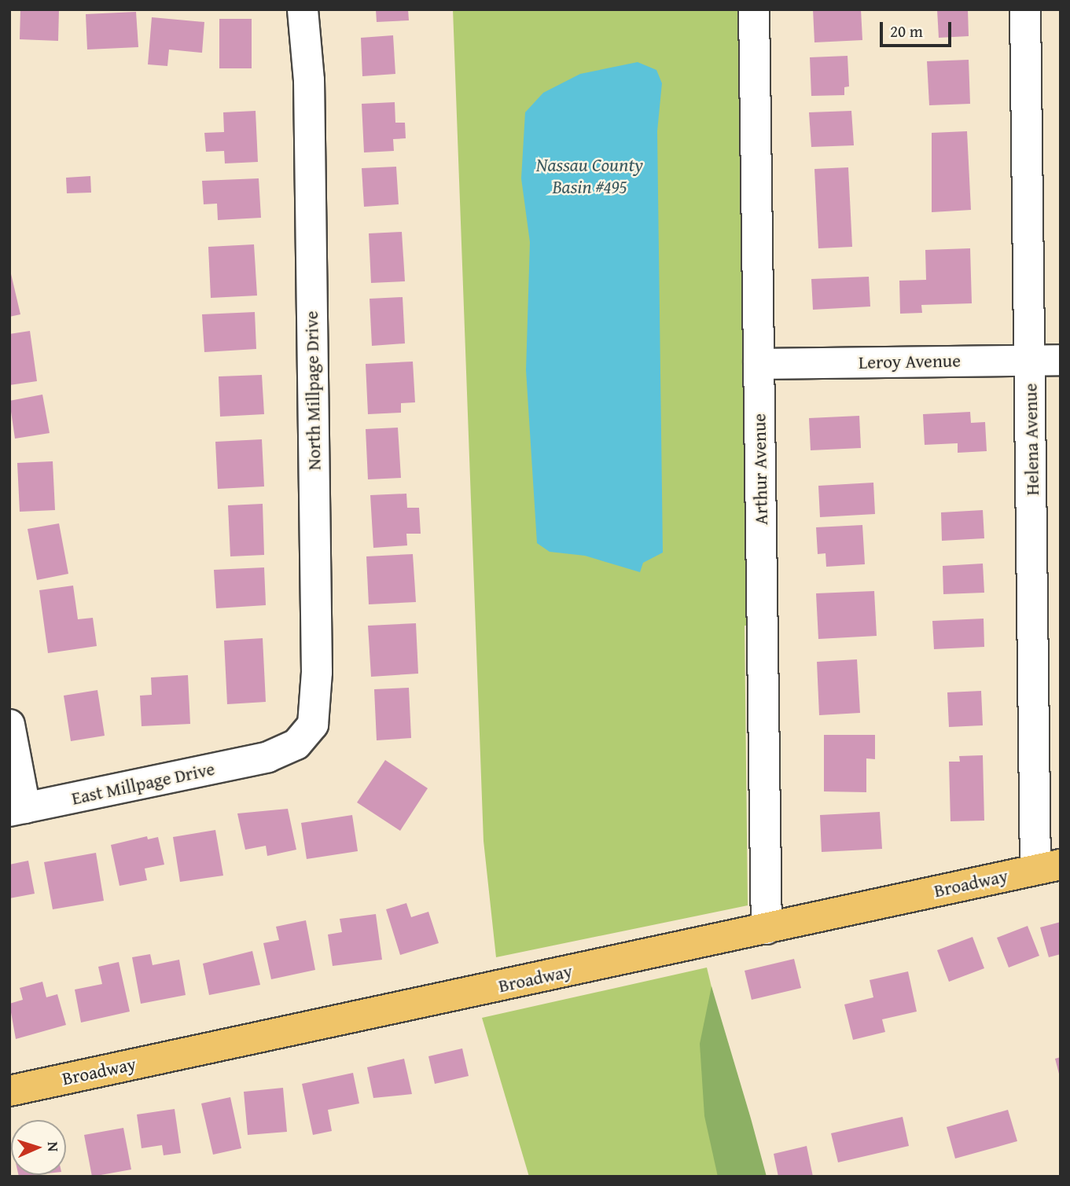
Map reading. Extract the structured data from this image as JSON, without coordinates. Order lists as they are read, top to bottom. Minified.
{"streets":{"main road":["Broadway"],"street":["Leroy Avenue","North Millpage Drive","Helena Avenue","Arthur Avenue","East Millpage Drive"]},"crossings":[["Leroy Avenue","Helena Avenue"],["Leroy Avenue","Arthur Avenue"],["North Millpage Drive","East Millpage Drive"],["Helena Avenue","Broadway"],["Arthur Avenue","Broadway"]],"water":["Nassau County Basin #495"],"scale_bar":"20 m","north":"right"}
